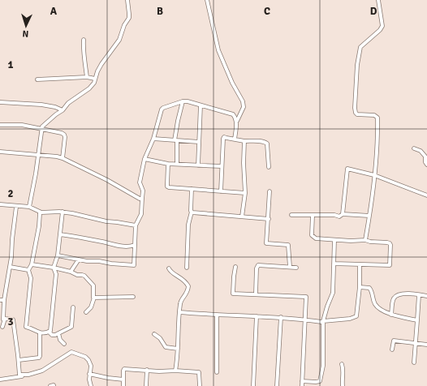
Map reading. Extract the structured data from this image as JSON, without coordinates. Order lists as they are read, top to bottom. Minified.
{"north":"bottom","grid":{"columns":["A","B","C","D"],"rows":["1","2","3"]}}
